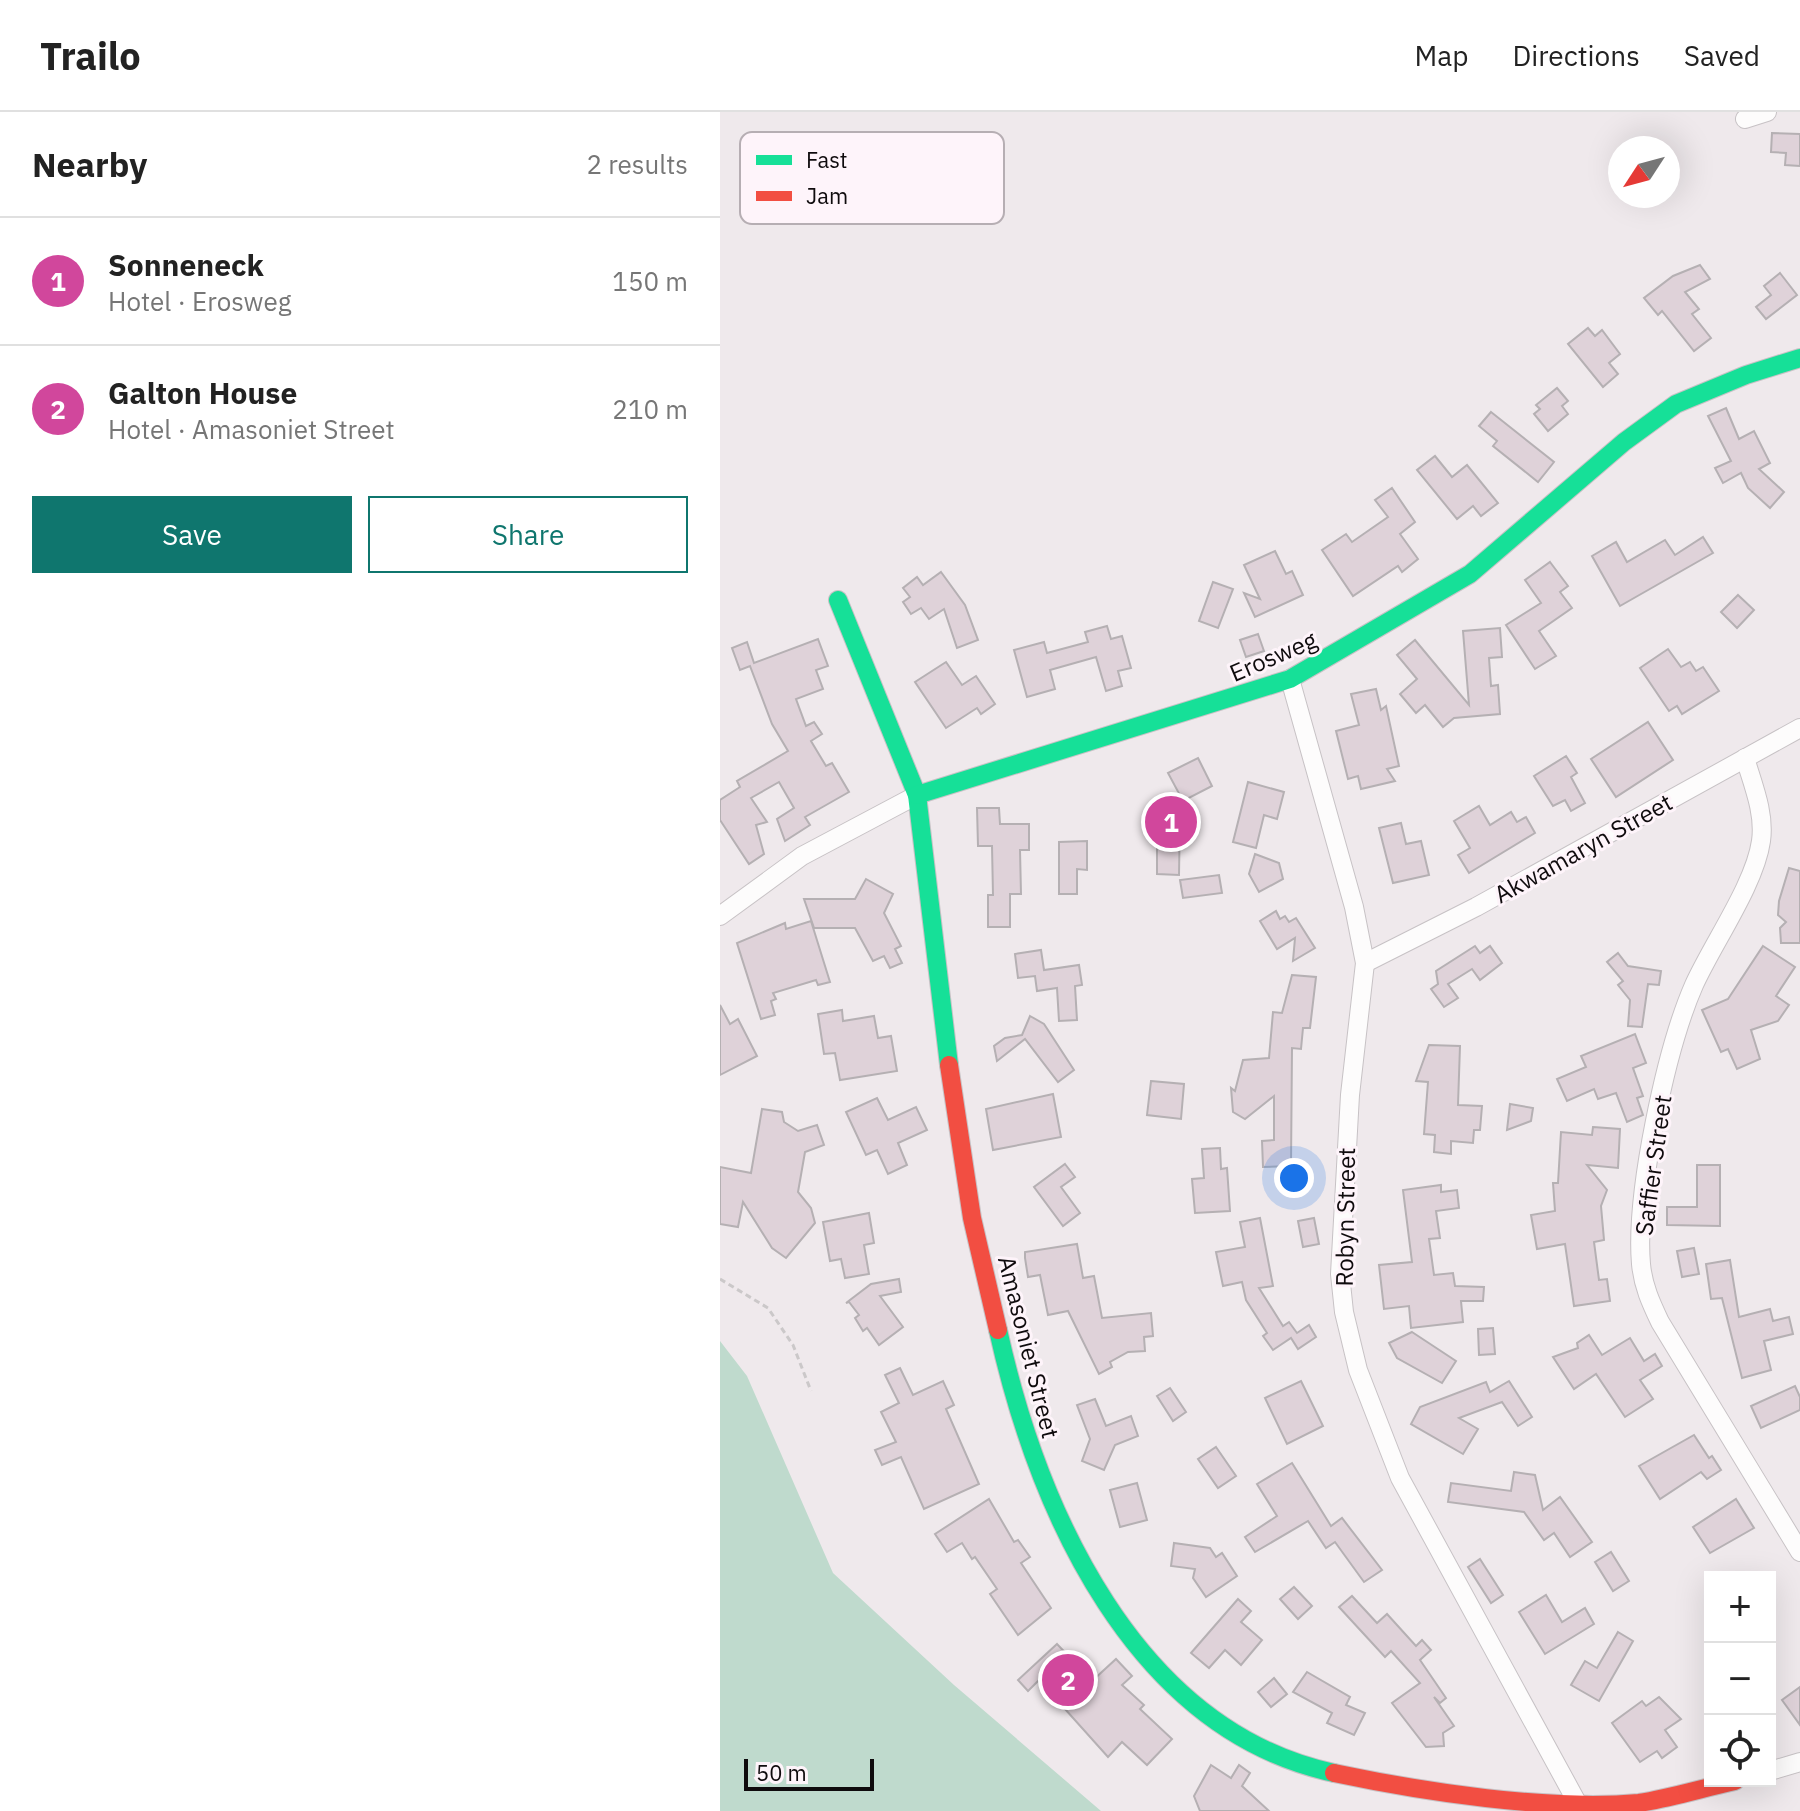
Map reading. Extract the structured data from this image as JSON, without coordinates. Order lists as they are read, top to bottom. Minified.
{"streets":{"street":["Erosweg","Akwamaryn Street","Saffier Street","Robyn Street","Amasoniet Street"]},"crossings":[["Erosweg","Robyn Street"],["Erosweg","Amasoniet Street"],["Akwamaryn Street","Saffier Street"],["Akwamaryn Street","Robyn Street"],["Robyn Street","Amasoniet Street"]],"legend":["Fast","Jam"],"scale_bar":"50 m","north":"bottom left","page":{"header":"Trailo","nav":["Map","Directions","Saved"],"heading":["Nearby","2 results"],"list":[{"mark":"1","name":"Sonneneck","note":"Hotel · Erosweg","value":"150 m"},{"mark":"2","name":"Galton House","note":"Hotel · Amasoniet Street","value":"210 m"}],"buttons":["Save","Share"],"pins":["1","2"],"map_buttons":["+","−"],"scale":"50 m"}}
